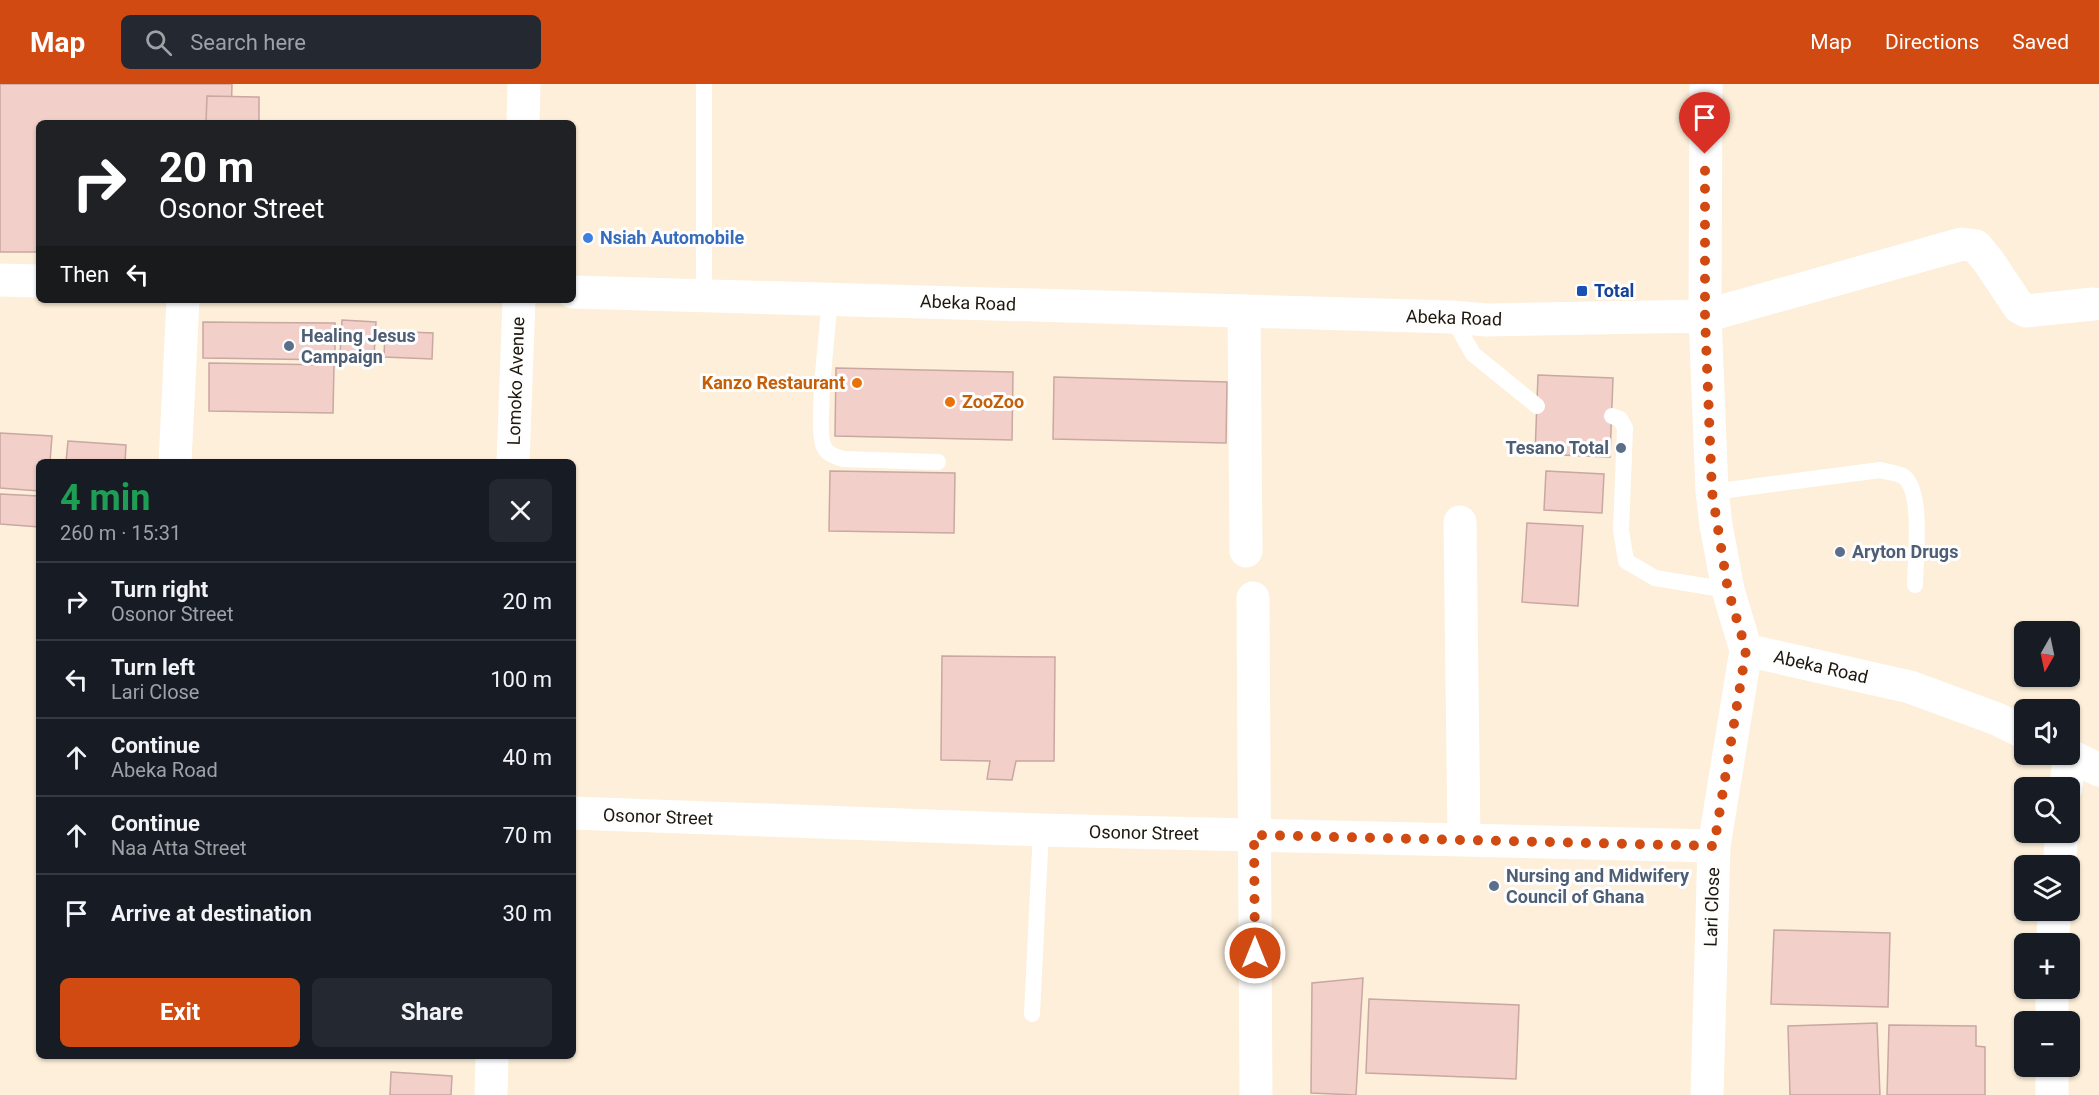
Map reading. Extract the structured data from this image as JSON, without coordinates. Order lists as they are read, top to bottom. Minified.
{"streets":{"street":["Abeka Road","Lomoko Avenue","Osonor Street","Lari Close"]},"crossings":[["Abeka Road","Lari Close"],["Osonor Street","Lari Close"]],"places":{"other":["Nsiah Automobile","Healing Jesus Campaign","Kanzo Restaurant","ZooZoo","Tesano Total","Aryton Drugs","Nursing and Midwifery Council of Ghana"],"transit":["Total"]},"north":"bottom","page":{"header":"Map","search":"Search here","nav":["Map","Directions","Saved"],"turn":["20 m","Osonor Street"],"then":"Then","heading":["4 min","260 m · 15:31"],"list":[{"name":"Turn right","note":"Osonor Street","value":"20 m"},{"name":"Turn left","note":"Lari Close","value":"100 m"},{"name":"Continue","note":"Abeka Road","value":"40 m"},{"name":"Continue","note":"Naa Atta Street","value":"70 m"},{"name":"Arrive at destination","value":"30 m"}],"map_buttons":["+","−"],"buttons":["Exit","Share"]}}
